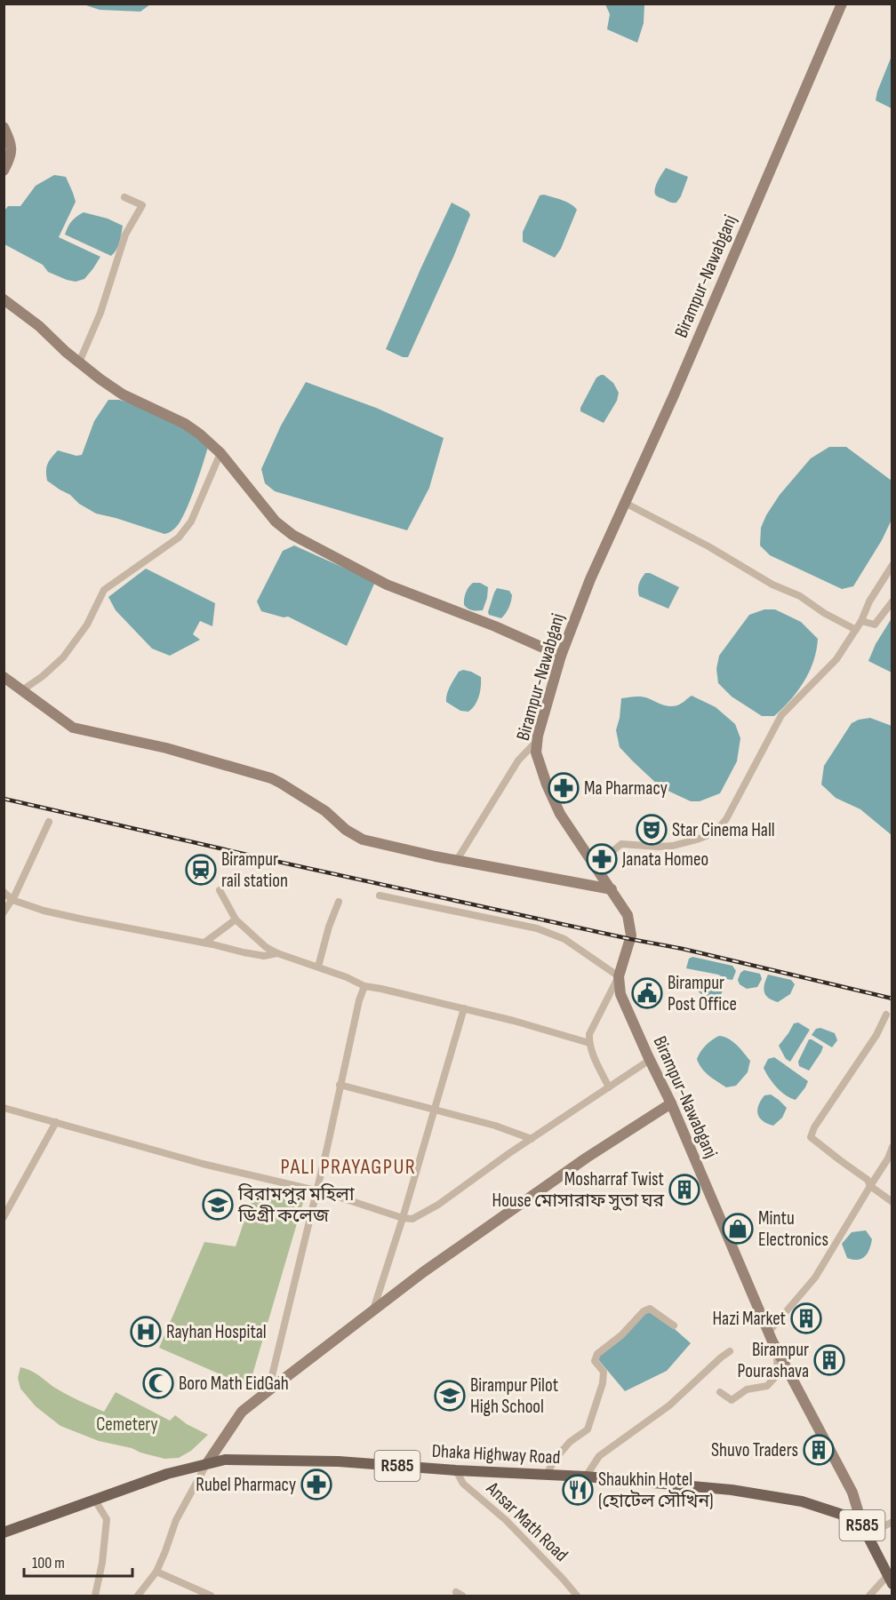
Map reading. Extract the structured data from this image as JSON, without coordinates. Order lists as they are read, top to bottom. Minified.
{"streets":{"main road":["Dhaka Highway Road","R585"],"street":["Birampur-Nawabganj","Ansar Math Road"]},"crossings":[["Birampur-Nawabganj","Dhaka Highway Road"],["Birampur-Nawabganj","R585"],["Dhaka Highway Road","R585"],["Dhaka Highway Road","Ansar Math Road"]],"districts":["PALI PRAYAGPUR"],"parks":["Cemetery"],"places":{"pharmacy":["Ma Pharmacy","Janata Homeo","Rubel Pharmacy"],"theatre":["Star Cinema Hall"],"station":["Birampur rail station"],"public building":["Birampur Post Office"],"building":["Mosharraf Twist House মোসারাফ সুতা ঘর","Hazi Market","Birampur Pourashava","Shuvo Traders"],"school or university":["বিরামপুর মহিলা ডিগ্রী কলেজ","Birampur Pilot High School"],"shop":["Mintu Electronics"],"hospital":["Rayhan Hospital"],"mosque":["Boro Math EidGah"],"restaurant":["Shaukhin Hotel (হোটেল সৌখিন)"]},"scale_bar":"100 m"}
